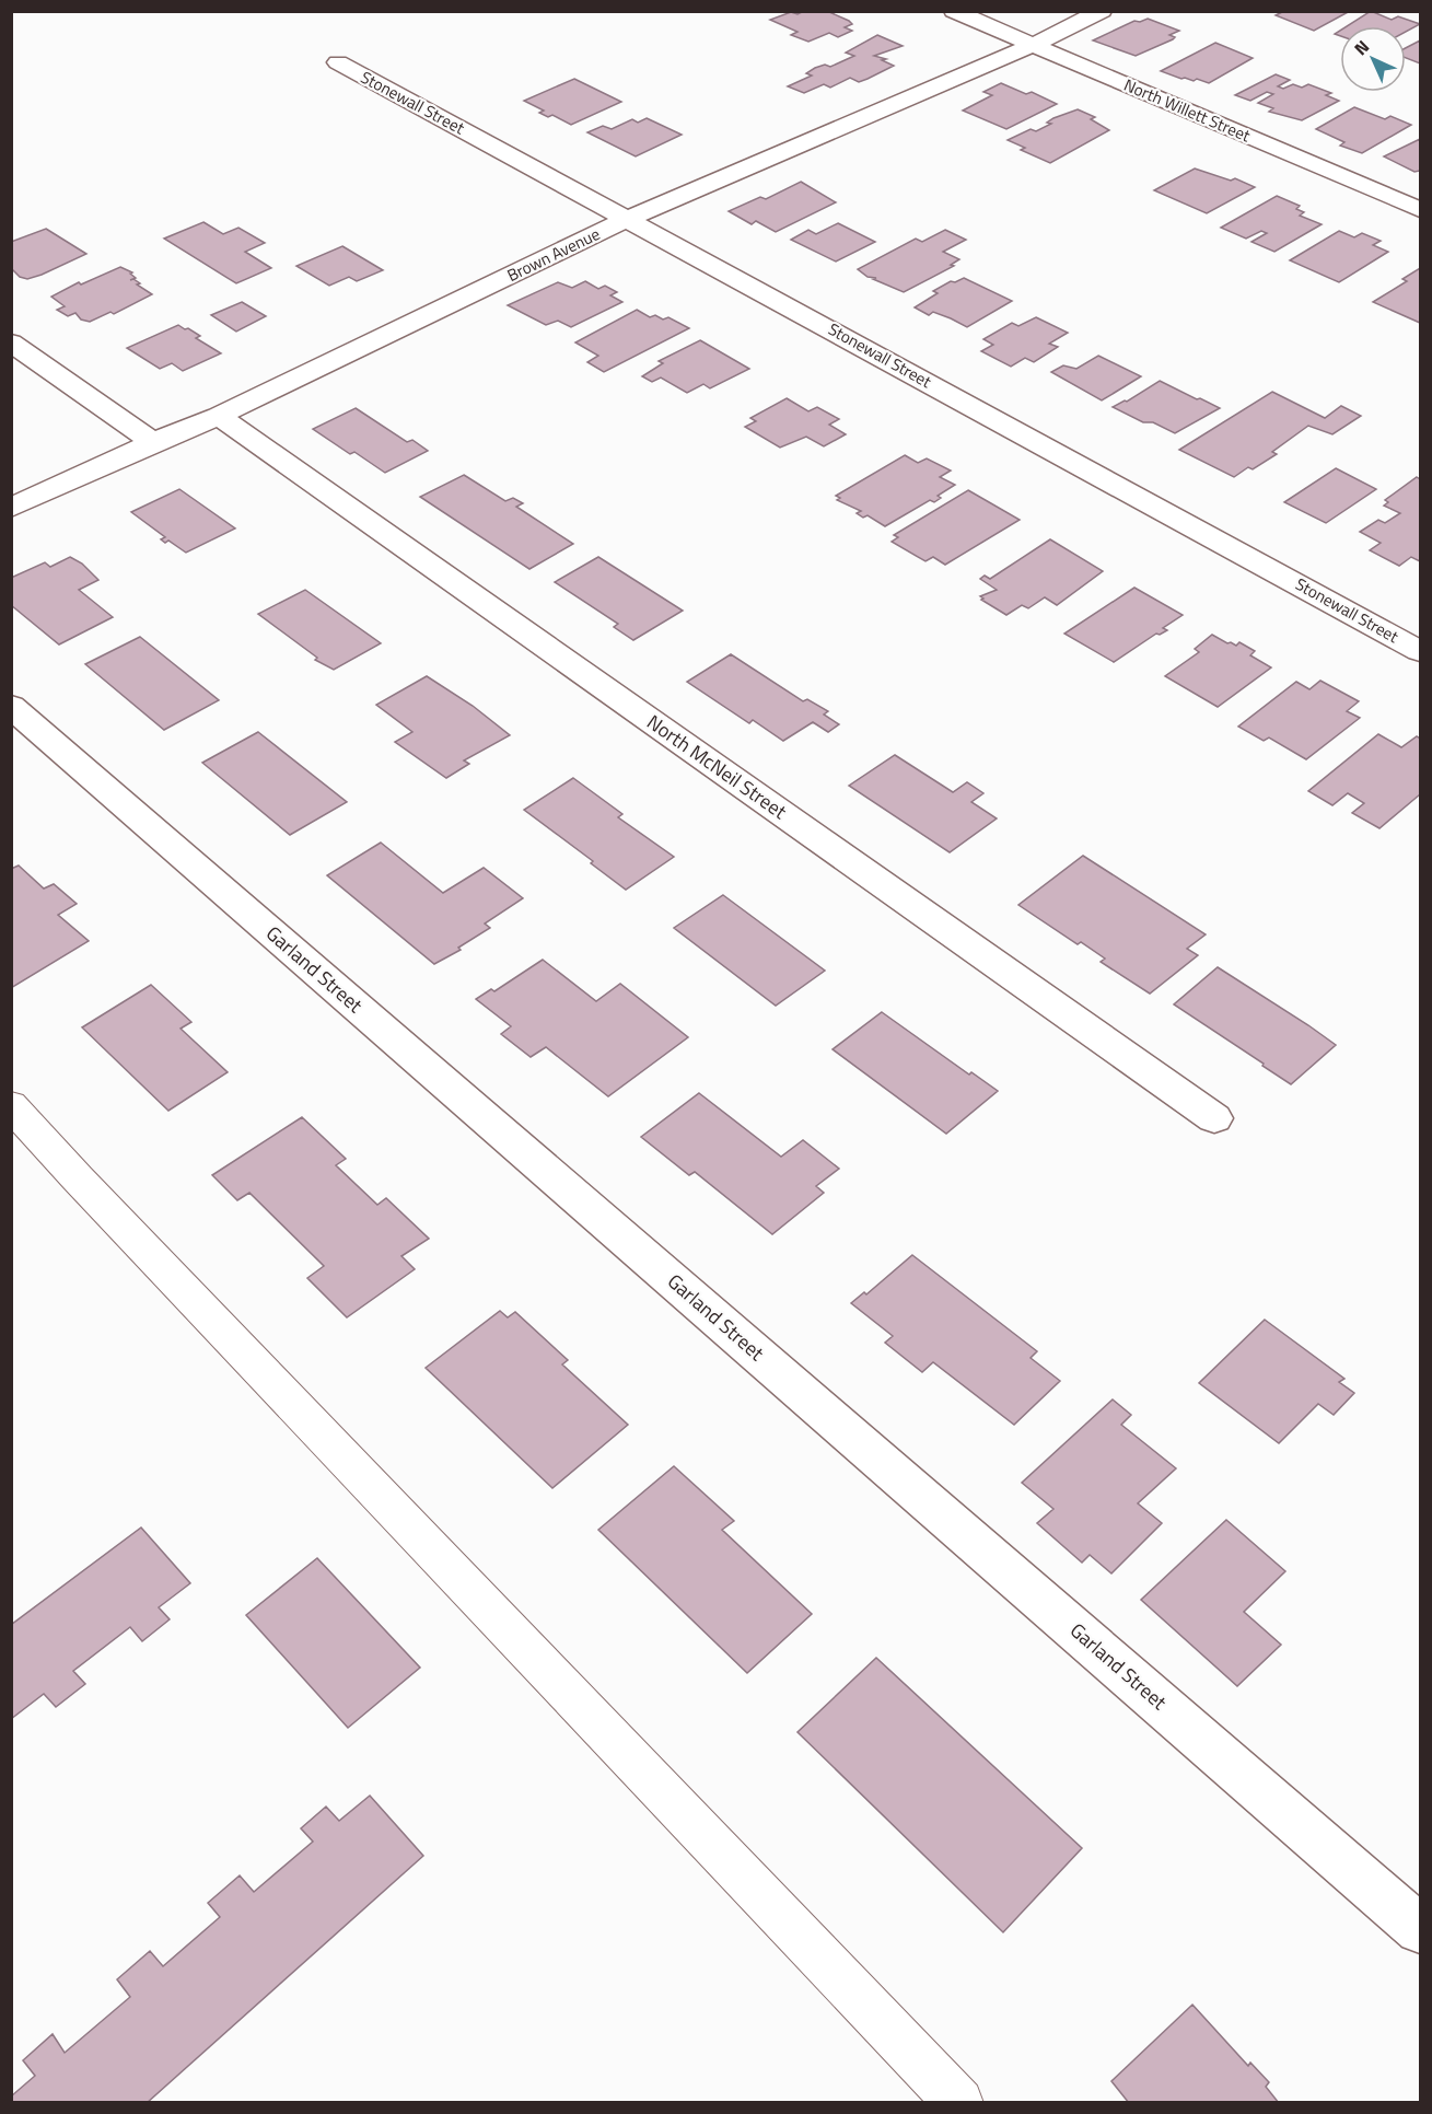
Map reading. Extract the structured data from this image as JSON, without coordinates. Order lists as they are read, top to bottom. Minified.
{"streets":{"street":["Stonewall Street","North Willett Street","Brown Avenue","North McNeil Street","Garland Street"]},"crossings":[["Stonewall Street","Brown Avenue"],["North Willett Street","Brown Avenue"],["Brown Avenue","North McNeil Street"]],"north":"top left"}
